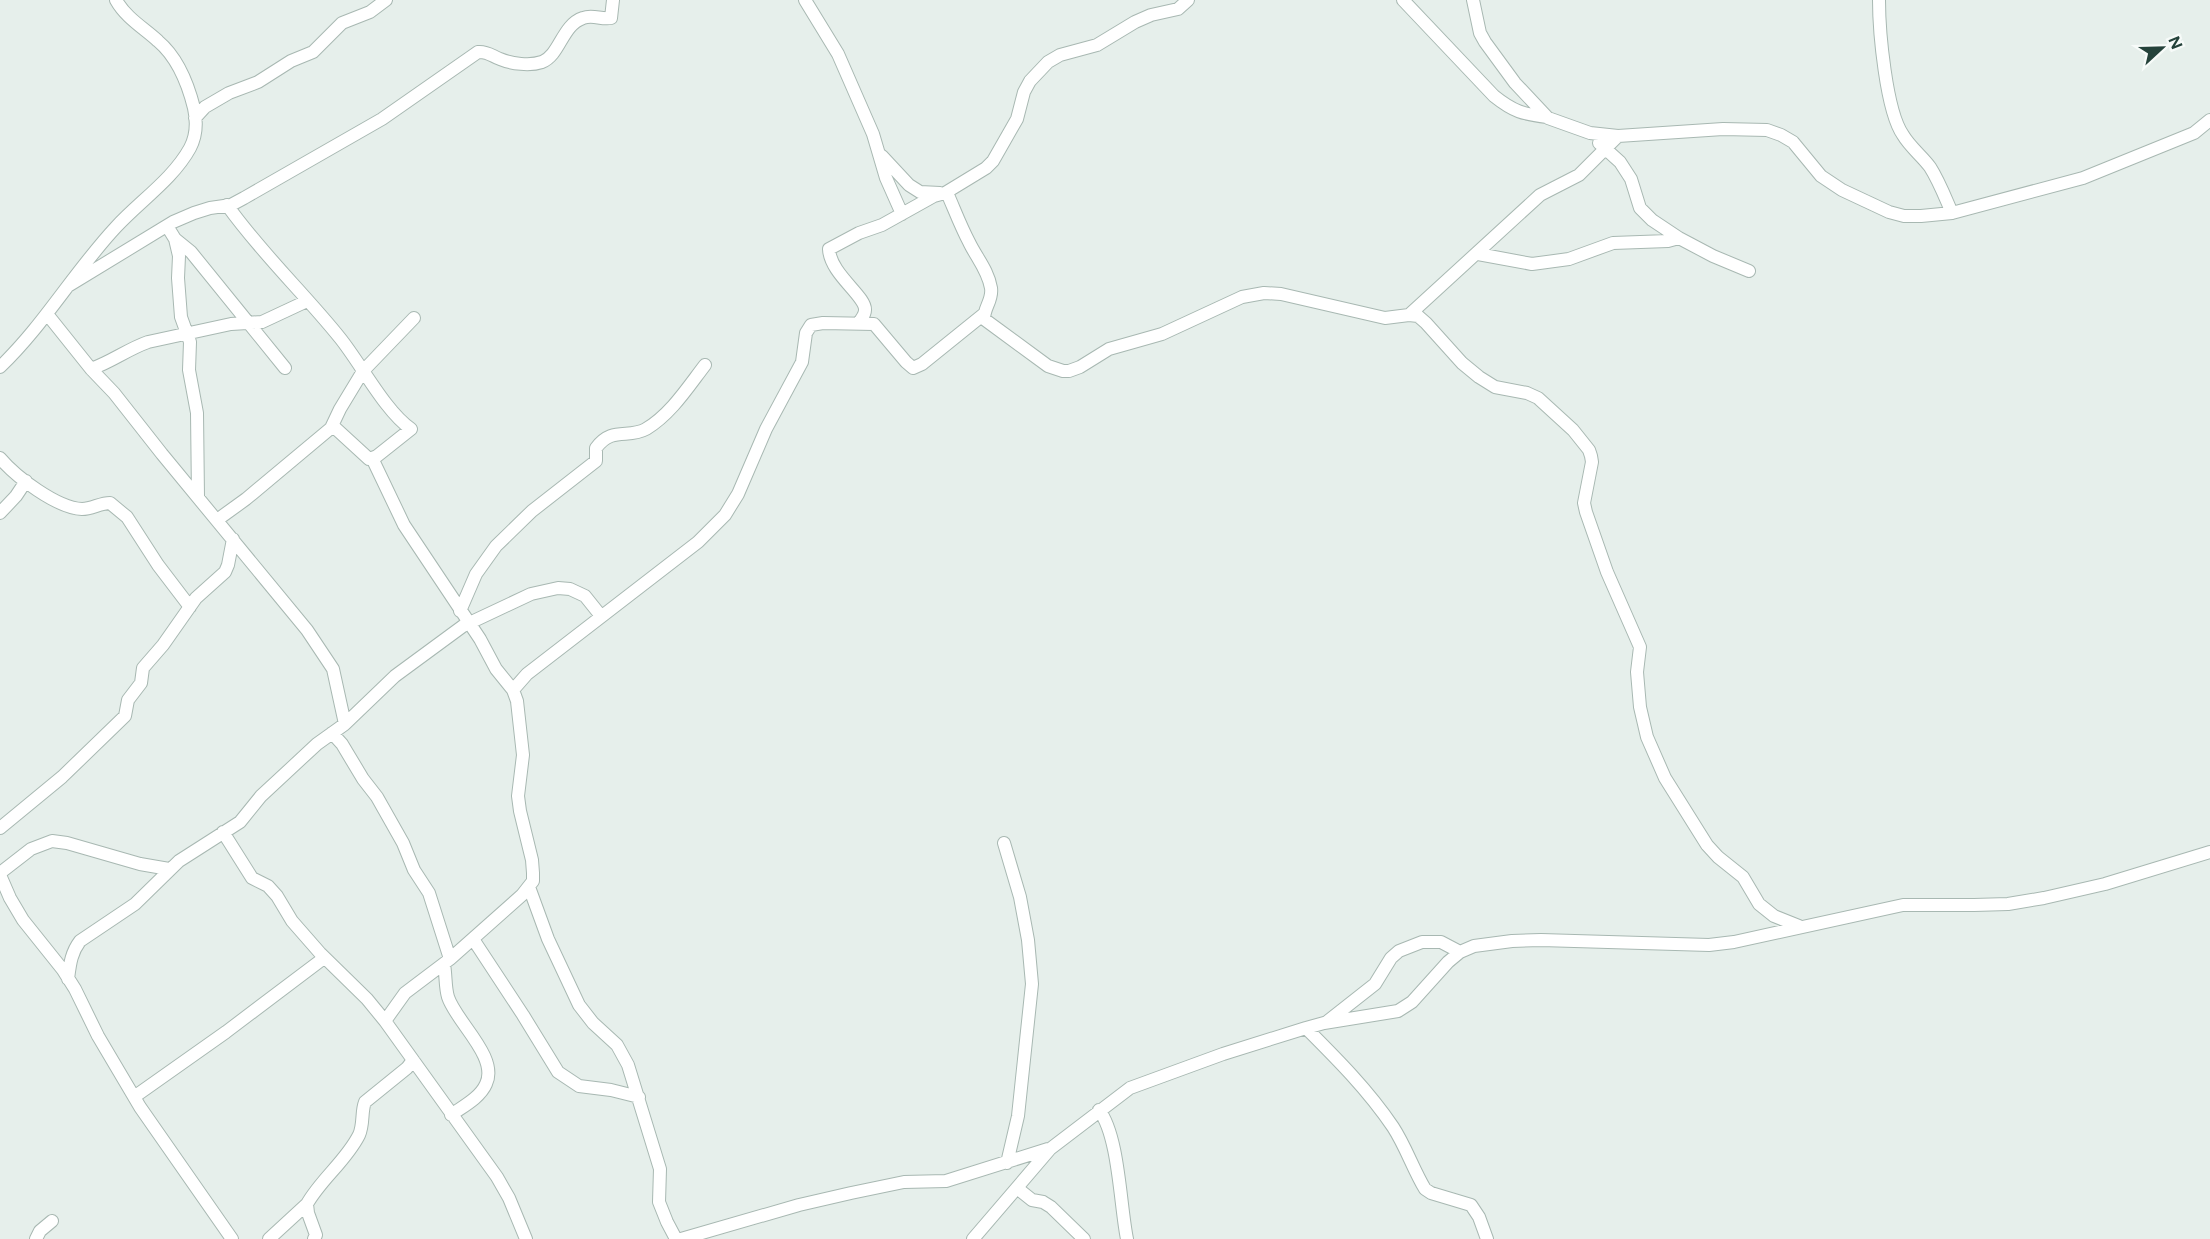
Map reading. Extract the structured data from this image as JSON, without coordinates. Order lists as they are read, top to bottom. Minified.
{"north":"right"}
